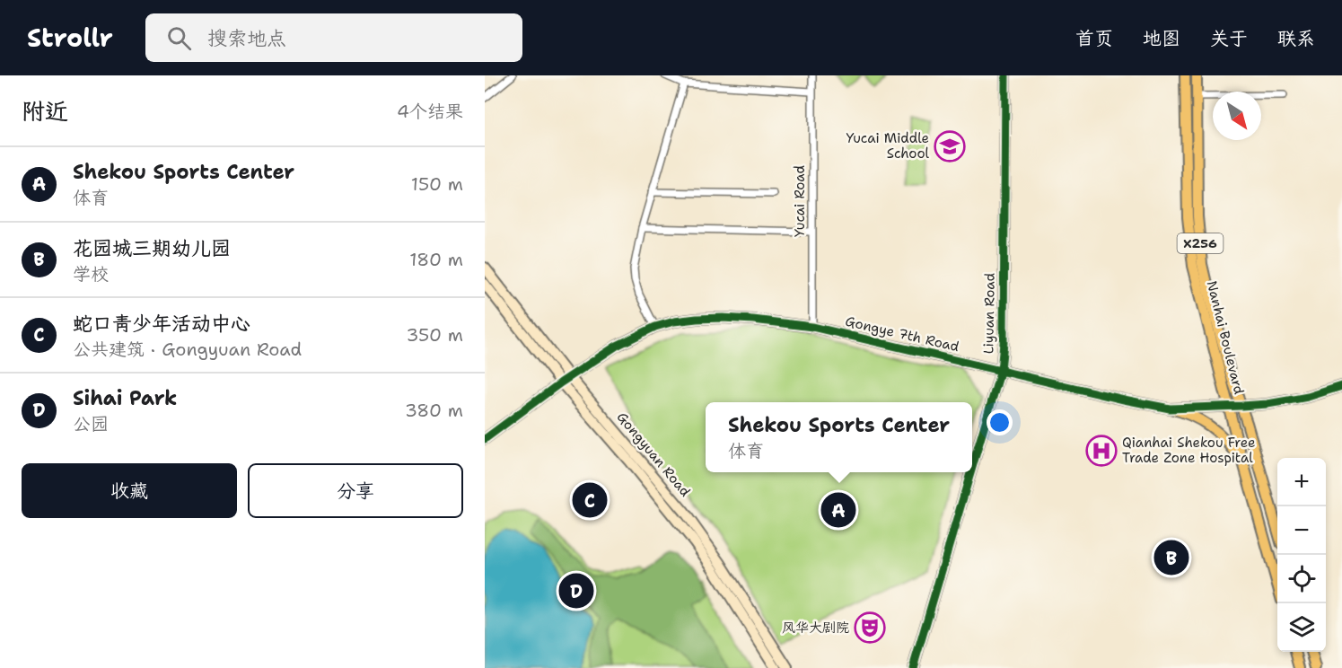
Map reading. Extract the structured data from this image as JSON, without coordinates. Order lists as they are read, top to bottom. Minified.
{"streets":{"main road":["X256","Nanhai Boulevard"],"street":["Yucai Road","Liyuan Road","Gongye 7th Road","Gongyuan Road"]},"crossings":[["Yucai Road","Gongye 7th Road"],["Liyuan Road","Gongye 7th Road"],["Gongye 7th Road","Nanhai Boulevard"],["Gongye 7th Road","Gongyuan Road"]],"places":{"school or university":["Yucai Middle School"],"hospital":["Qianhai Shekou Free Trade Zone Hospital"],"theatre":["风华大剧院"]},"north":"bottom right","page":{"header":"Strollr","search":"搜索地点","nav":["首页","地图","关于","联系"],"heading":["附近","4个结果"],"list":[{"mark":"A","name":"Shekou Sports Center","note":"体育","value":"150 m"},{"mark":"B","name":"花园城三期幼儿园","note":"学校","value":"180 m"},{"mark":"C","name":"蛇口青少年活动中心","note":"公共建筑 · Gongyuan Road","value":"350 m"},{"mark":"D","name":"Sihai Park","note":"公园","value":"380 m"}],"popup":["Shekou Sports Center","体育"],"buttons":["收藏","分享"],"map_buttons":["+","−"],"pins":["C","A","B","D"]}}
